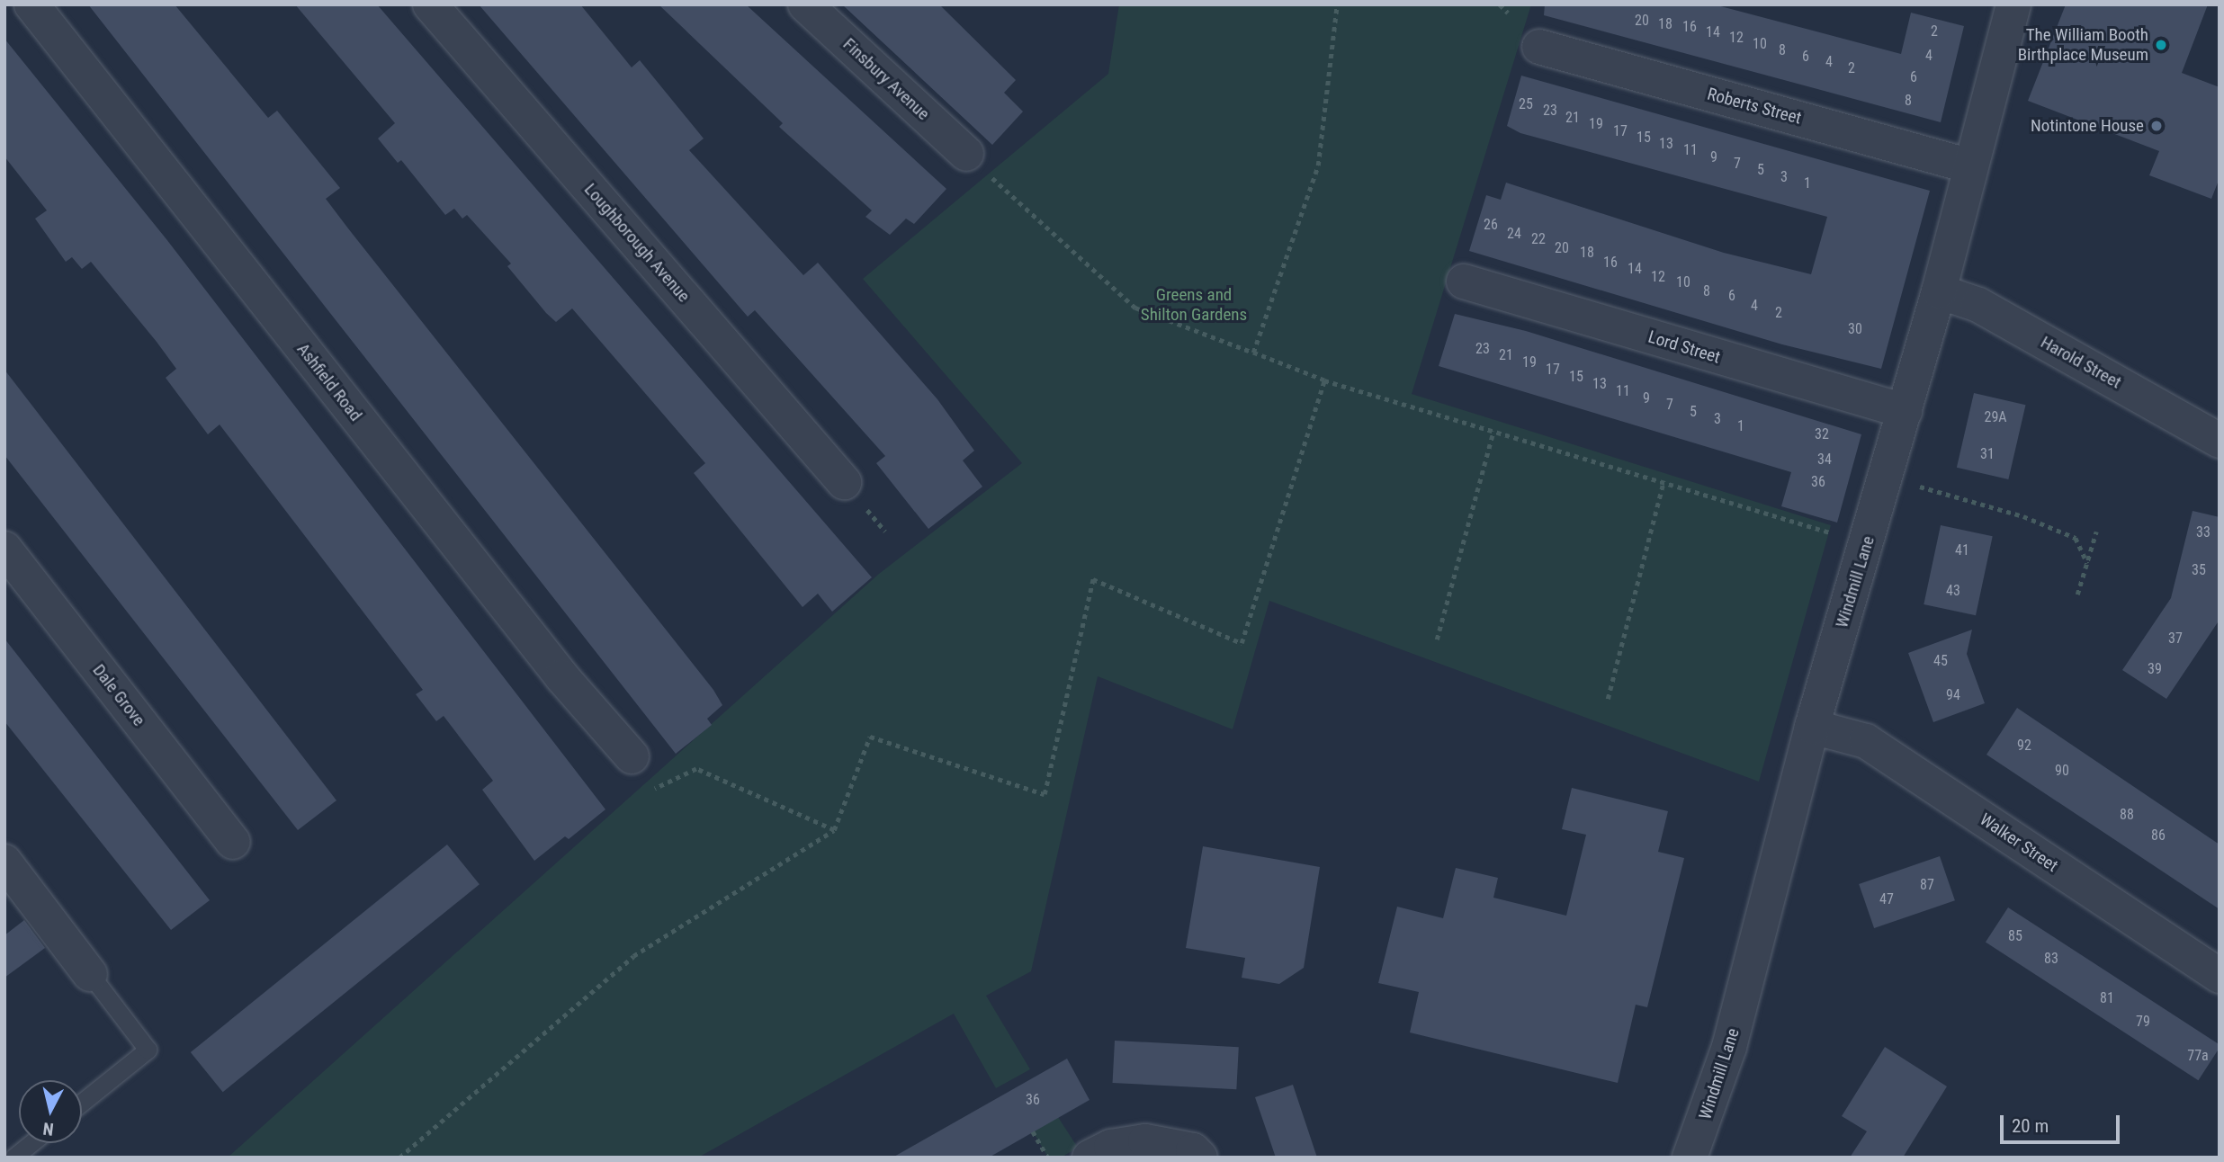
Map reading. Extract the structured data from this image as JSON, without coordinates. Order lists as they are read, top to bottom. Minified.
{"streets":{"street":["Finsbury Avenue","Roberts Street","Loughborough Avenue","Lord Street","Harold Street","Ashfield Road","Windmill Lane","Dale Grove","Walker Street"]},"crossings":[["Roberts Street","Windmill Lane"],["Lord Street","Windmill Lane"],["Harold Street","Windmill Lane"],["Windmill Lane","Walker Street"]],"parks":["Greens and Shilton Gardens"],"places":["The William Booth Birthplace Museum","Notintone House"],"house_numbers":["20","18","16","2","14","12","10","8","4","6","4","2","6","8","25","23","21","19","17","15","13","11","9","7","5","3","1","26","24","22","20","18","16","14","12","10","8","6","4","2","30","23","21","19","17","15","13","11","9","7","5","29A","3","1","32","31","34","36","33","41","35","43","37","45","39","94","92","90","88","86","87","47","85","83","81","79","77a","36"],"scale_bar":"20 m","north":"bottom"}
